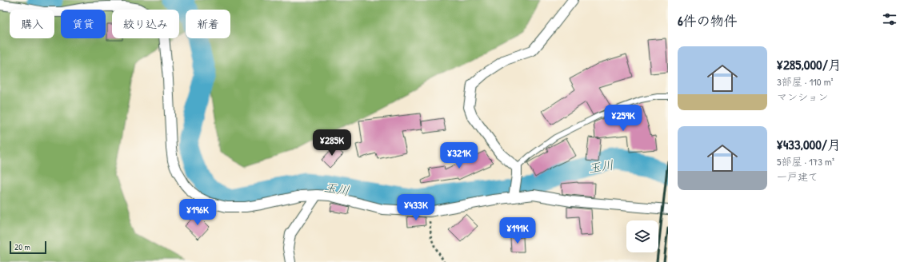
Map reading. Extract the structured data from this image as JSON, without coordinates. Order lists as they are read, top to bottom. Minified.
{"water":["玉川"],"scale_bar":"20 m","page":{"heading":"6件の物件","chip":["購入","賃貸","絞り込み","新着"],"list":[{"name":"¥285,000/月","note":"3部屋 · 110 m² · マンション"},{"name":"¥433,000/月","note":"5部屋 · 173 m² · 一戸建て"}],"price":["¥259K","¥285K","¥321K","¥433K","¥196K","¥191K"],"scale":"20 m"}}
